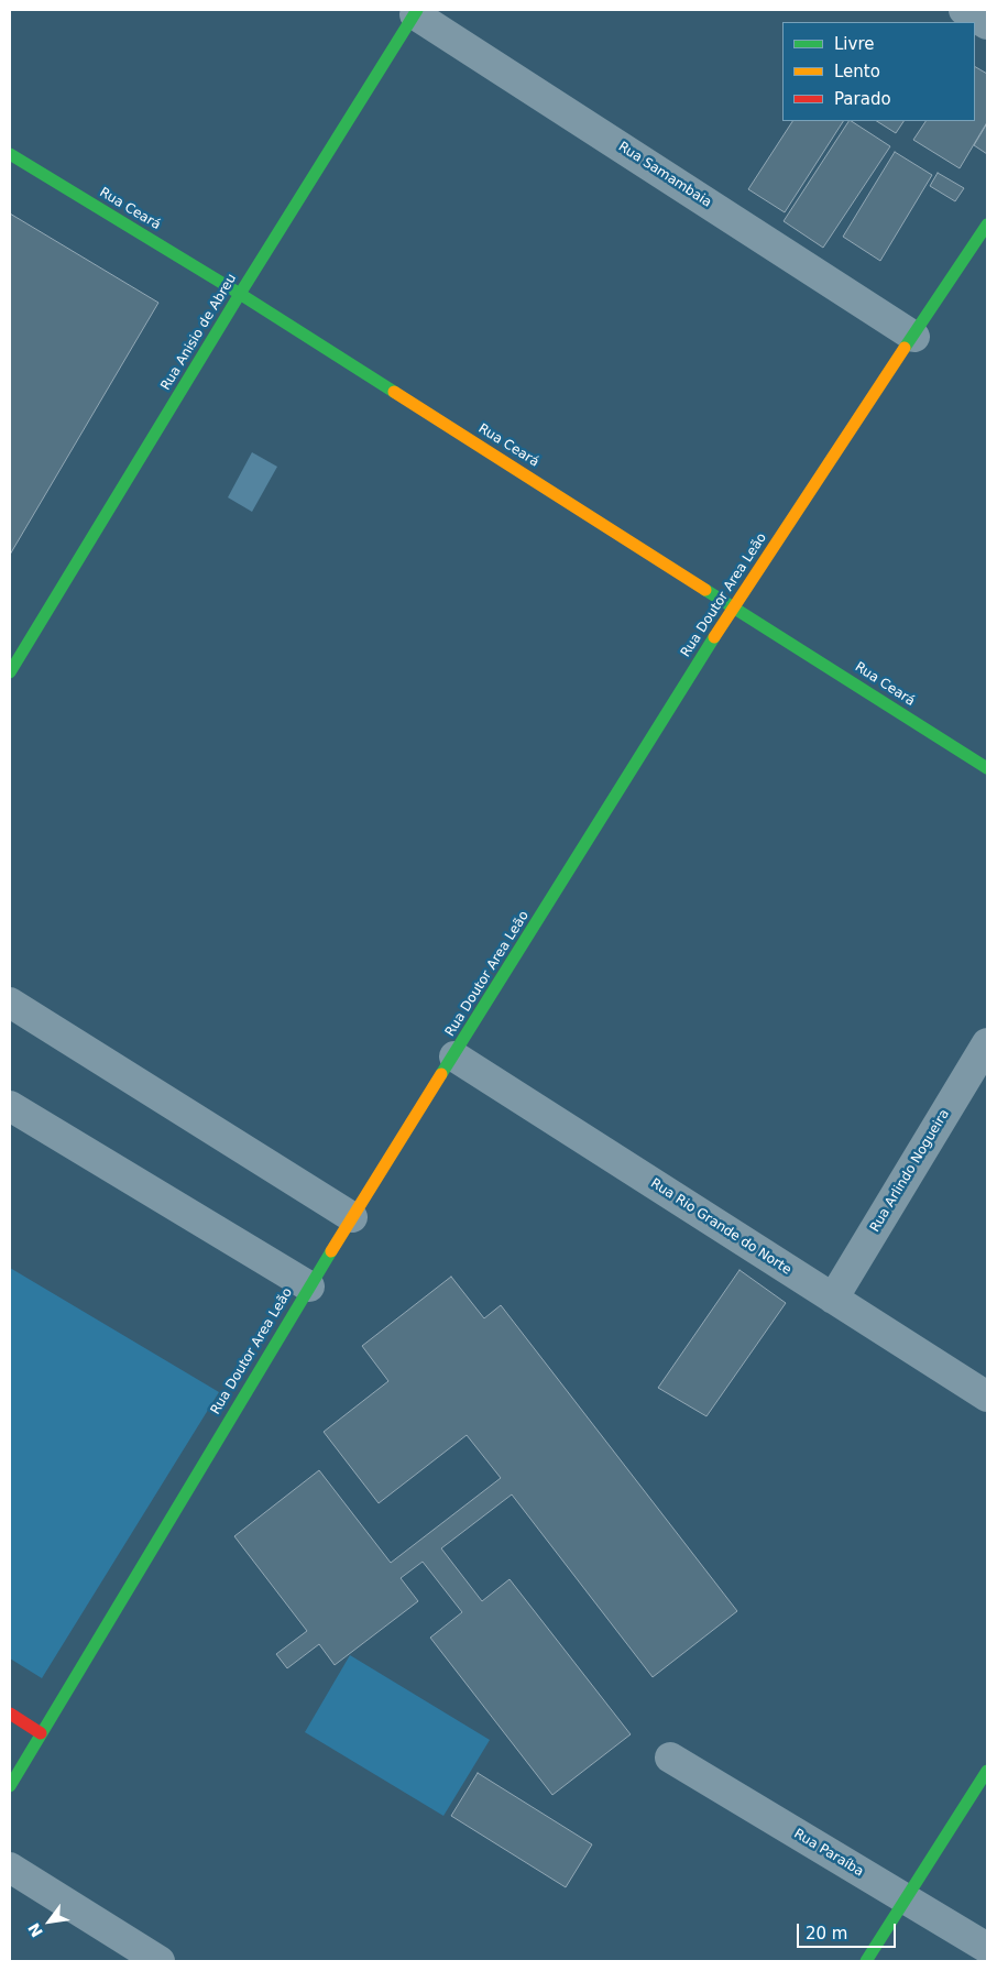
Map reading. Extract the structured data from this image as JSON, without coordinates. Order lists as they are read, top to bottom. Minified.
{"streets":{"street":["Rua Samambaia","Rua Ceará","Rua Anisio de Abreu","Rua Doutor Area Leão","Rua Arlindo Nogueira","Rua Rio Grande do Norte","Rua Paraíba"]},"crossings":[["Rua Samambaia","Rua Anisio de Abreu"],["Rua Samambaia","Rua Doutor Area Leão"],["Rua Ceará","Rua Anisio de Abreu"],["Rua Ceará","Rua Doutor Area Leão"],["Rua Doutor Area Leão","Rua Rio Grande do Norte"],["Rua Arlindo Nogueira","Rua Rio Grande do Norte"]],"legend":["Livre","Lento","Parado"],"scale_bar":"20 m","north":"bottom left"}
